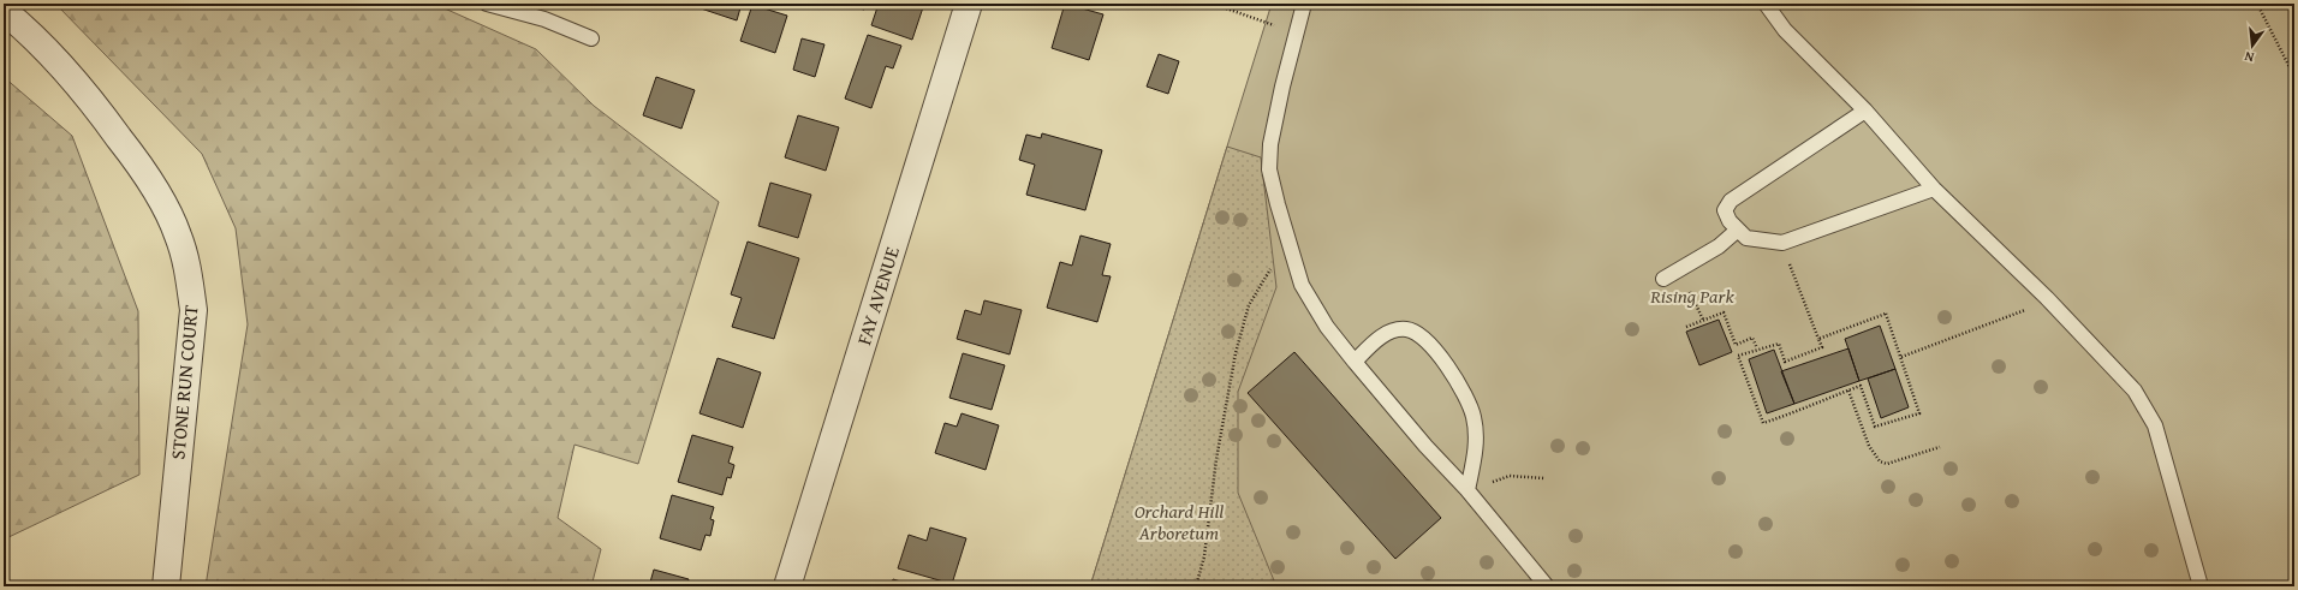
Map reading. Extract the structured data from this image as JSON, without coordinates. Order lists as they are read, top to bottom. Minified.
{"streets":{"street":["FAY AVENUE","STONE RUN COURT"]},"parks":["Rising Park","Orchard Hill Arboretum"],"north":"bottom"}
